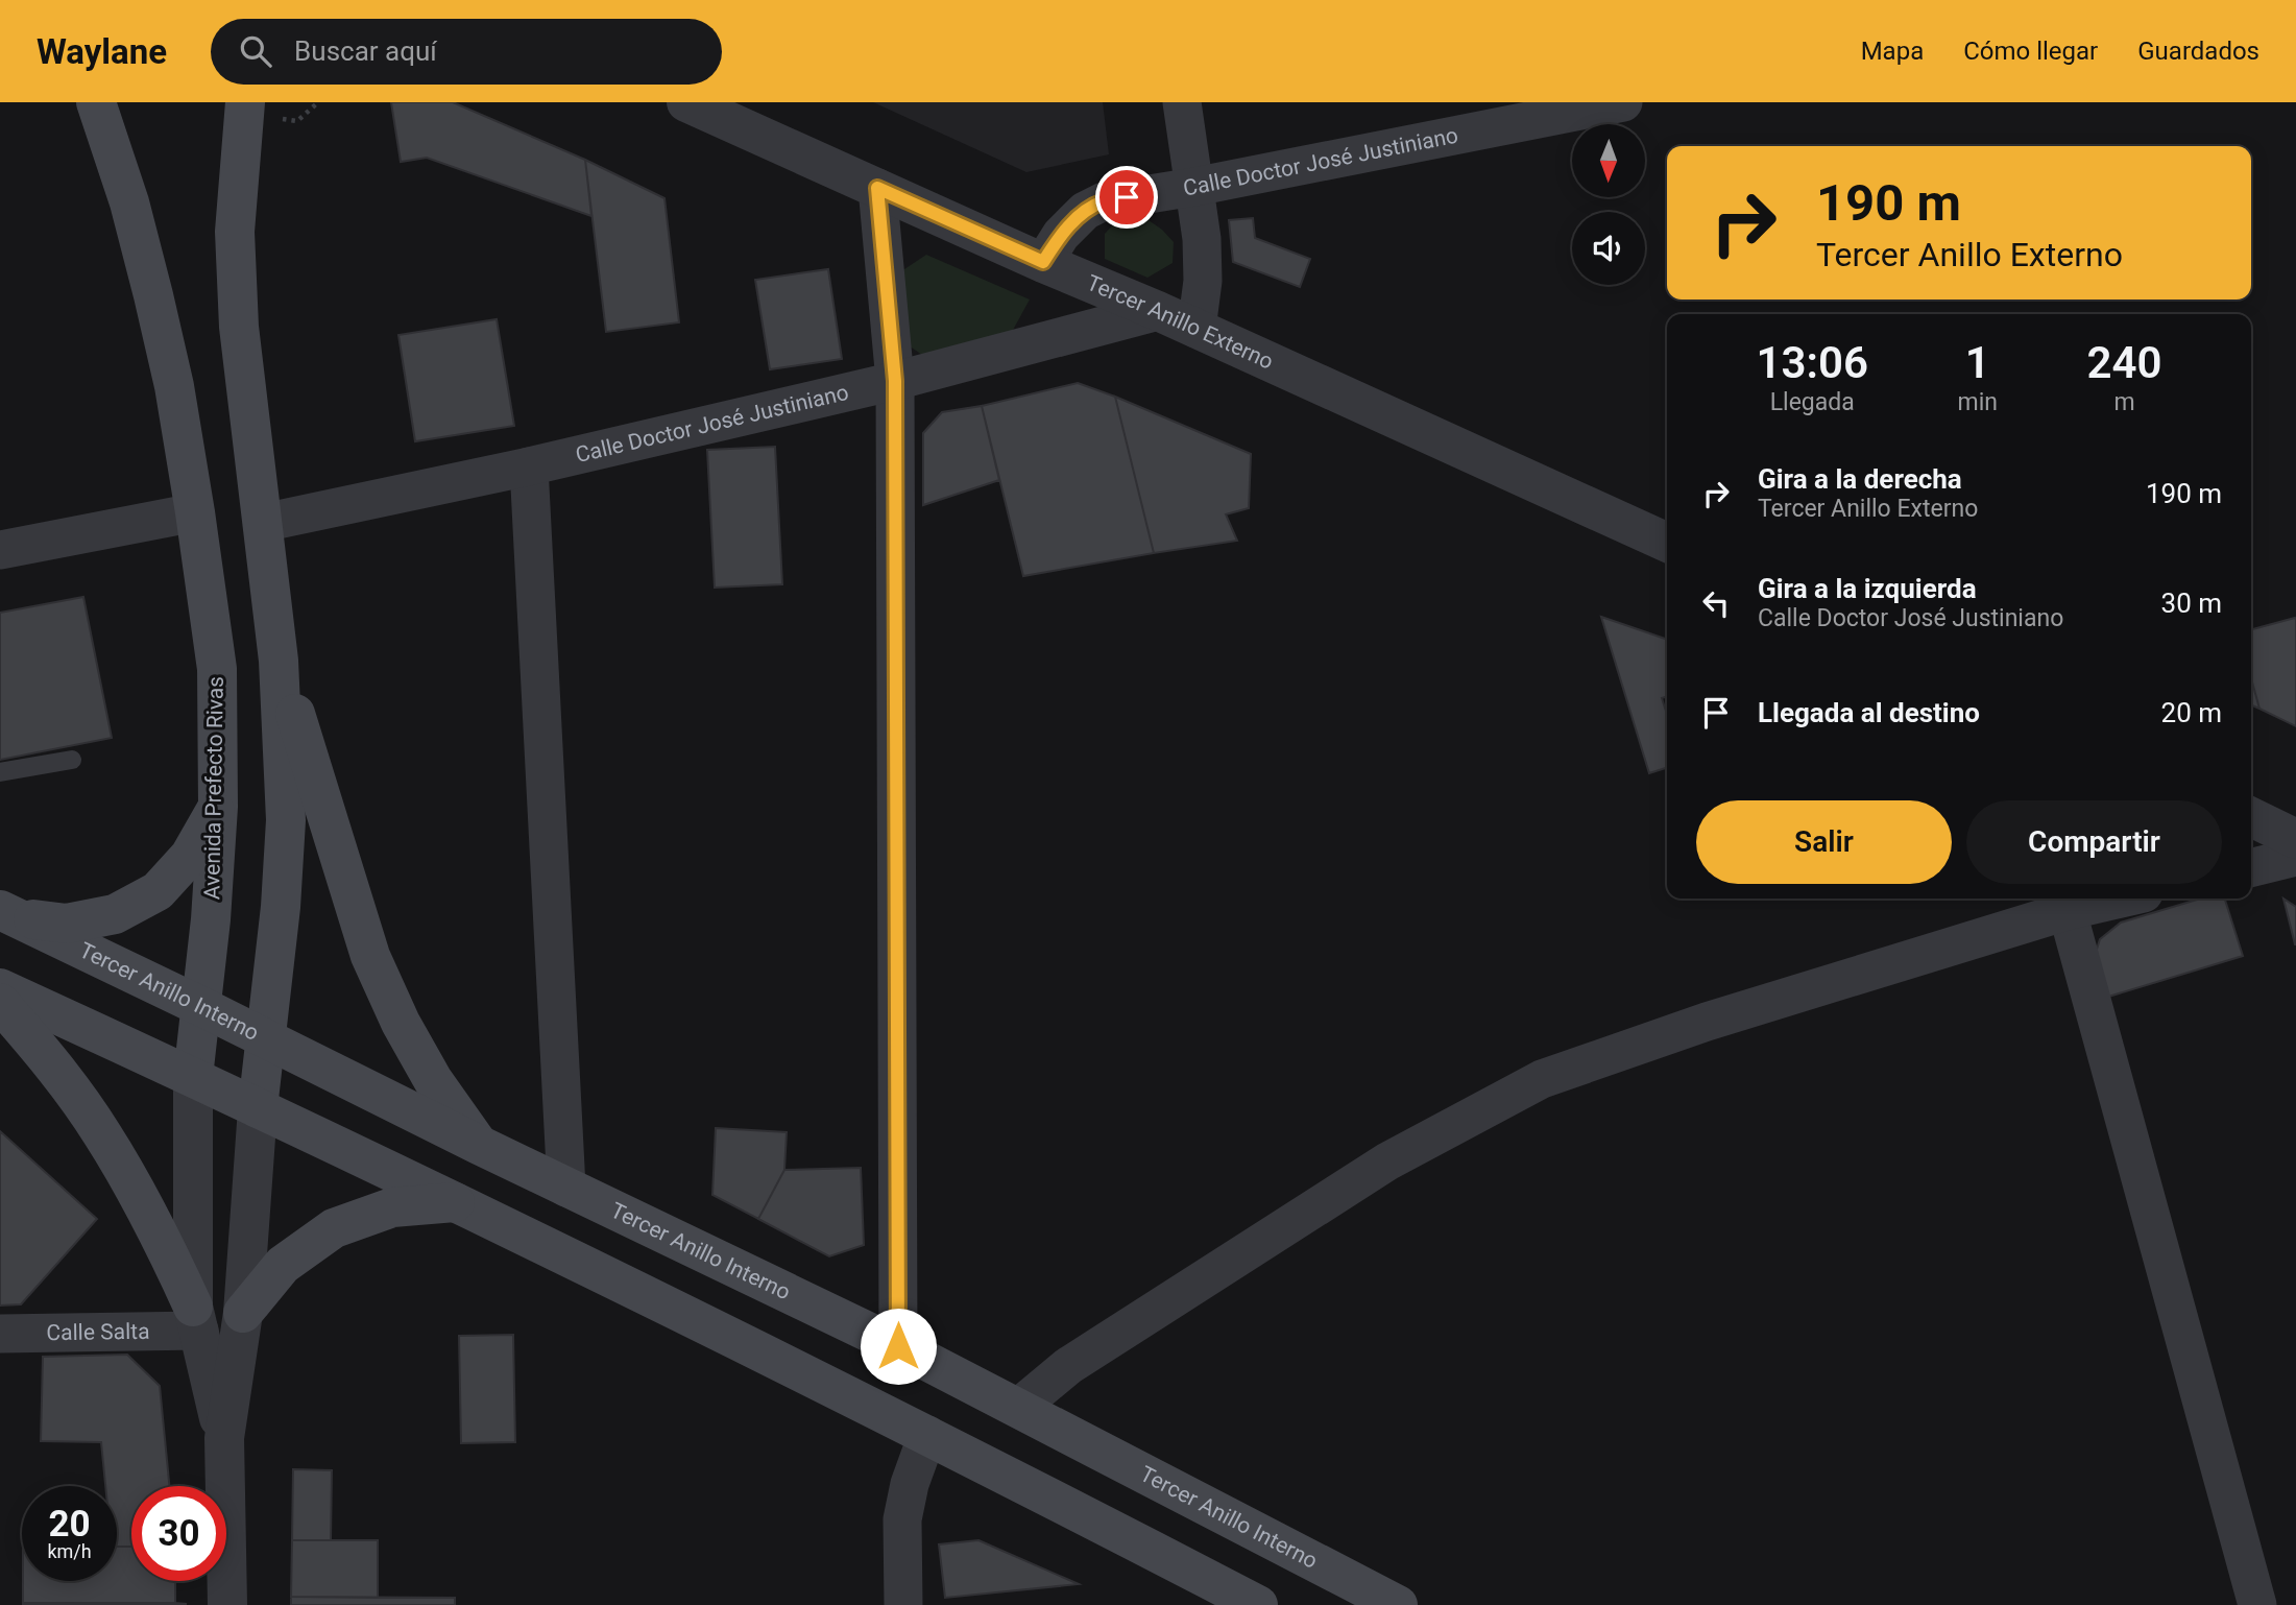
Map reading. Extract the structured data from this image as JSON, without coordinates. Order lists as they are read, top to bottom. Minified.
{"streets":{"main road":["Avenida Prefecto Rivas","Tercer Anillo Interno"],"street":["Calle Doctor José Justiniano","Tercer Anillo Externo","Calle Salta"]},"crossings":[["Calle Doctor José Justiniano","Tercer Anillo Externo"],["Calle Doctor José Justiniano","Avenida Prefecto Rivas"],["Avenida Prefecto Rivas","Tercer Anillo Interno"],["Avenida Prefecto Rivas","Calle Salta"]],"north":"bottom","page":{"header":"Waylane","search":"Buscar aquí","nav":["Mapa","Cómo llegar","Guardados"],"turn":["190 m","Tercer Anillo Externo"],"eta":["13:06","Llegada","1","min","240","m"],"list":[{"name":"Gira a la derecha","note":"Tercer Anillo Externo","value":"190 m"},{"name":"Gira a la izquierda","note":"Calle Doctor José Justiniano","value":"30 m"},{"name":"Llegada al destino","value":"20 m"}],"buttons":["Salir","Compartir"],"speed":"20 km/h","limit":"30"}}
